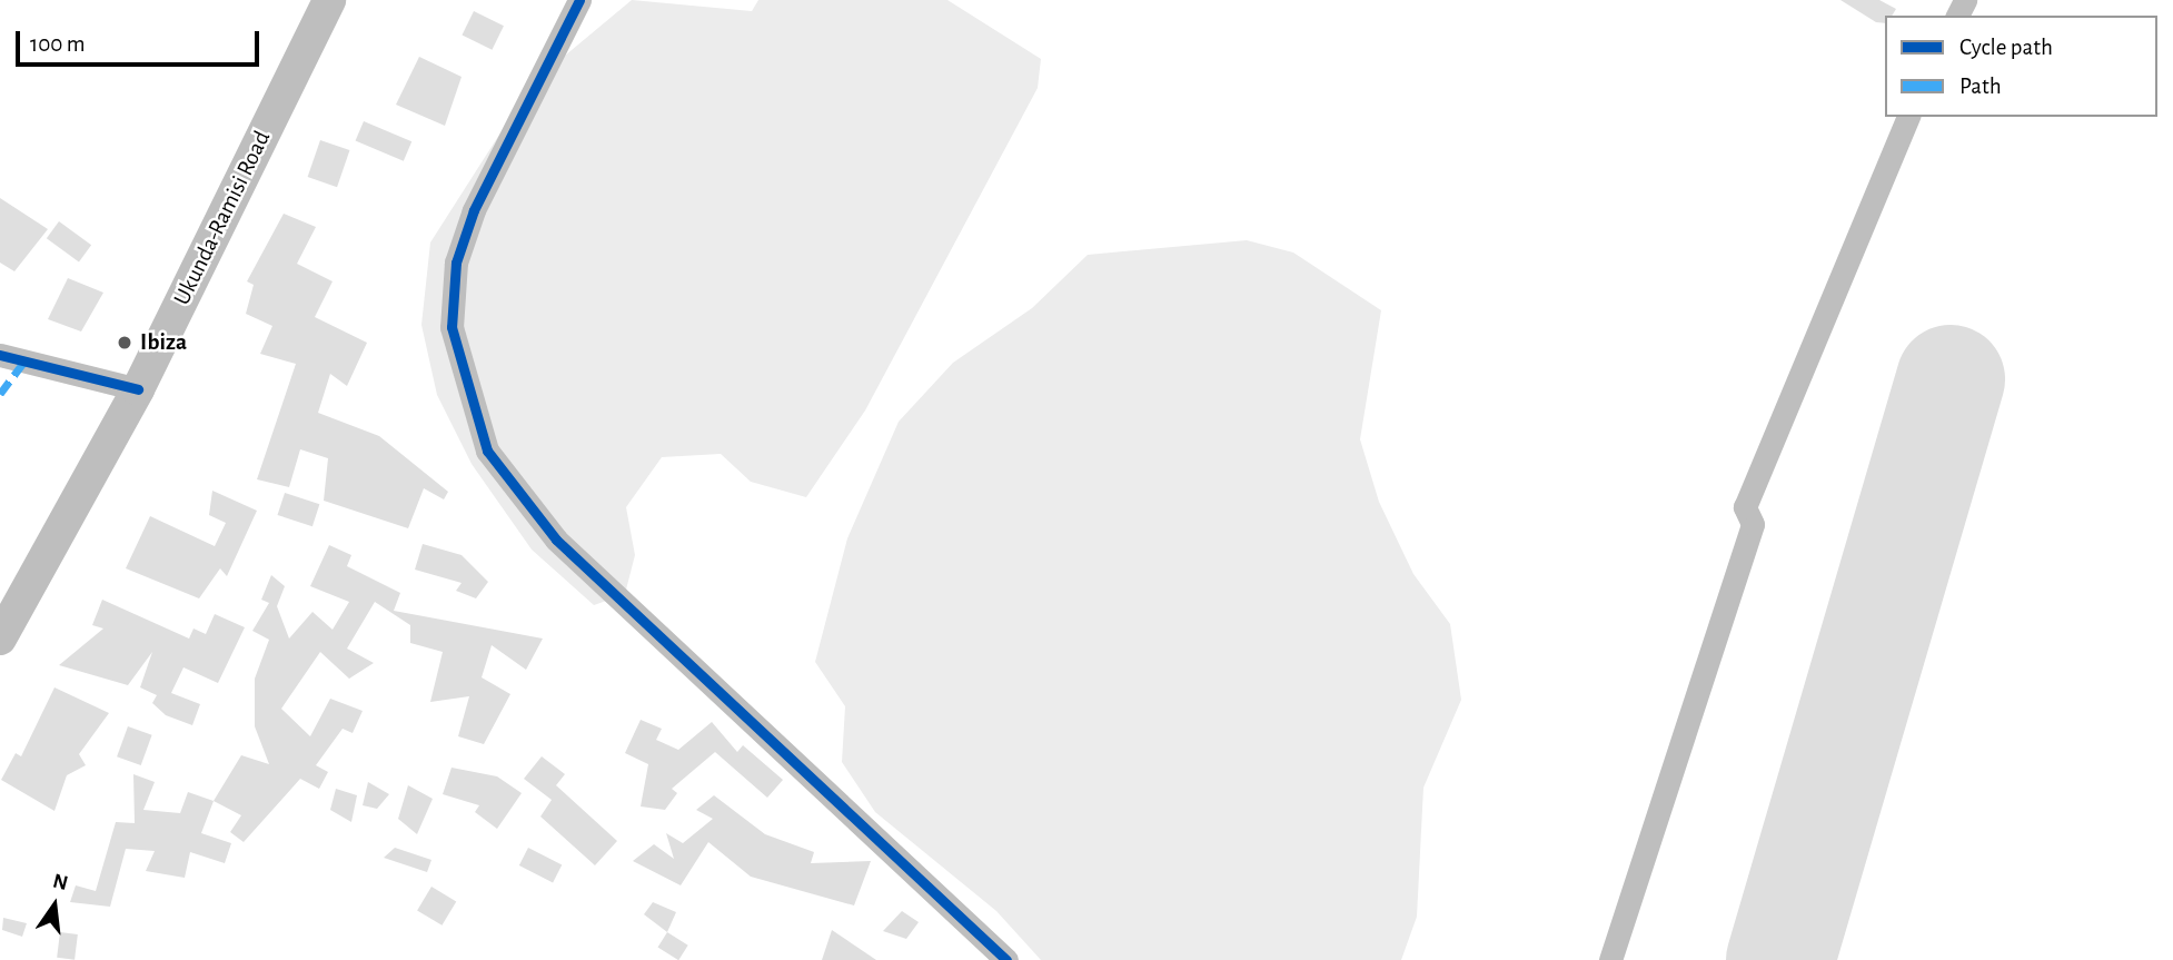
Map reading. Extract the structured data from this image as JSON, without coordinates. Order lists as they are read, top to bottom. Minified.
{"streets":{"highway":["Ukunda-Ramisi Road"]},"places":["Ibiza"],"legend":["Cycle path","Path"],"scale_bar":"100 m","north":"top"}
